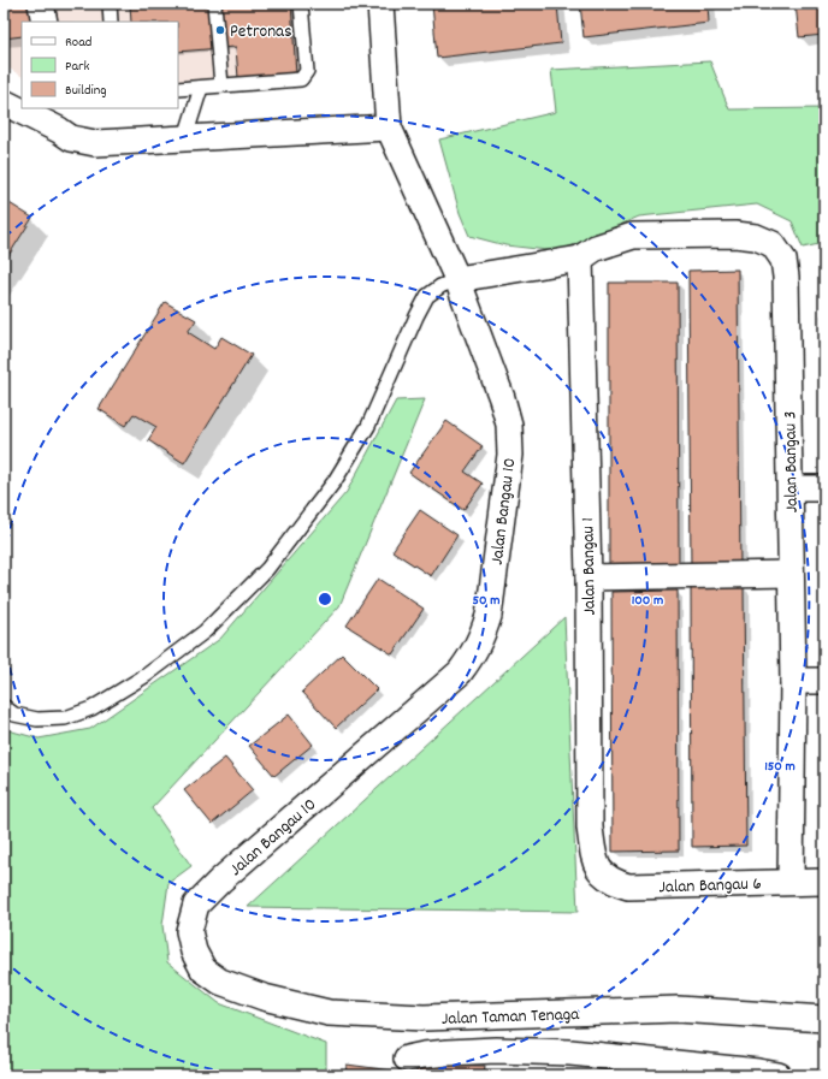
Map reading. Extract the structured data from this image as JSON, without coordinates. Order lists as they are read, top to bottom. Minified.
{"streets":{"street":["Jalan Bangau 3","Jalan Bangau 10","Jalan Bangau 1","Jalan Bangau 6","Jalan Taman Tenaga"]},"crossings":[["Jalan Bangau 3","Jalan Bangau 1"],["Jalan Bangau 3","Jalan Bangau 6"],["Jalan Bangau 10","Jalan Taman Tenaga"],["Jalan Bangau 1","Jalan Bangau 6"]],"places":["Petronas"],"legend":["Road","Park","Building"],"rings":["50 m","100 m","150 m"]}
